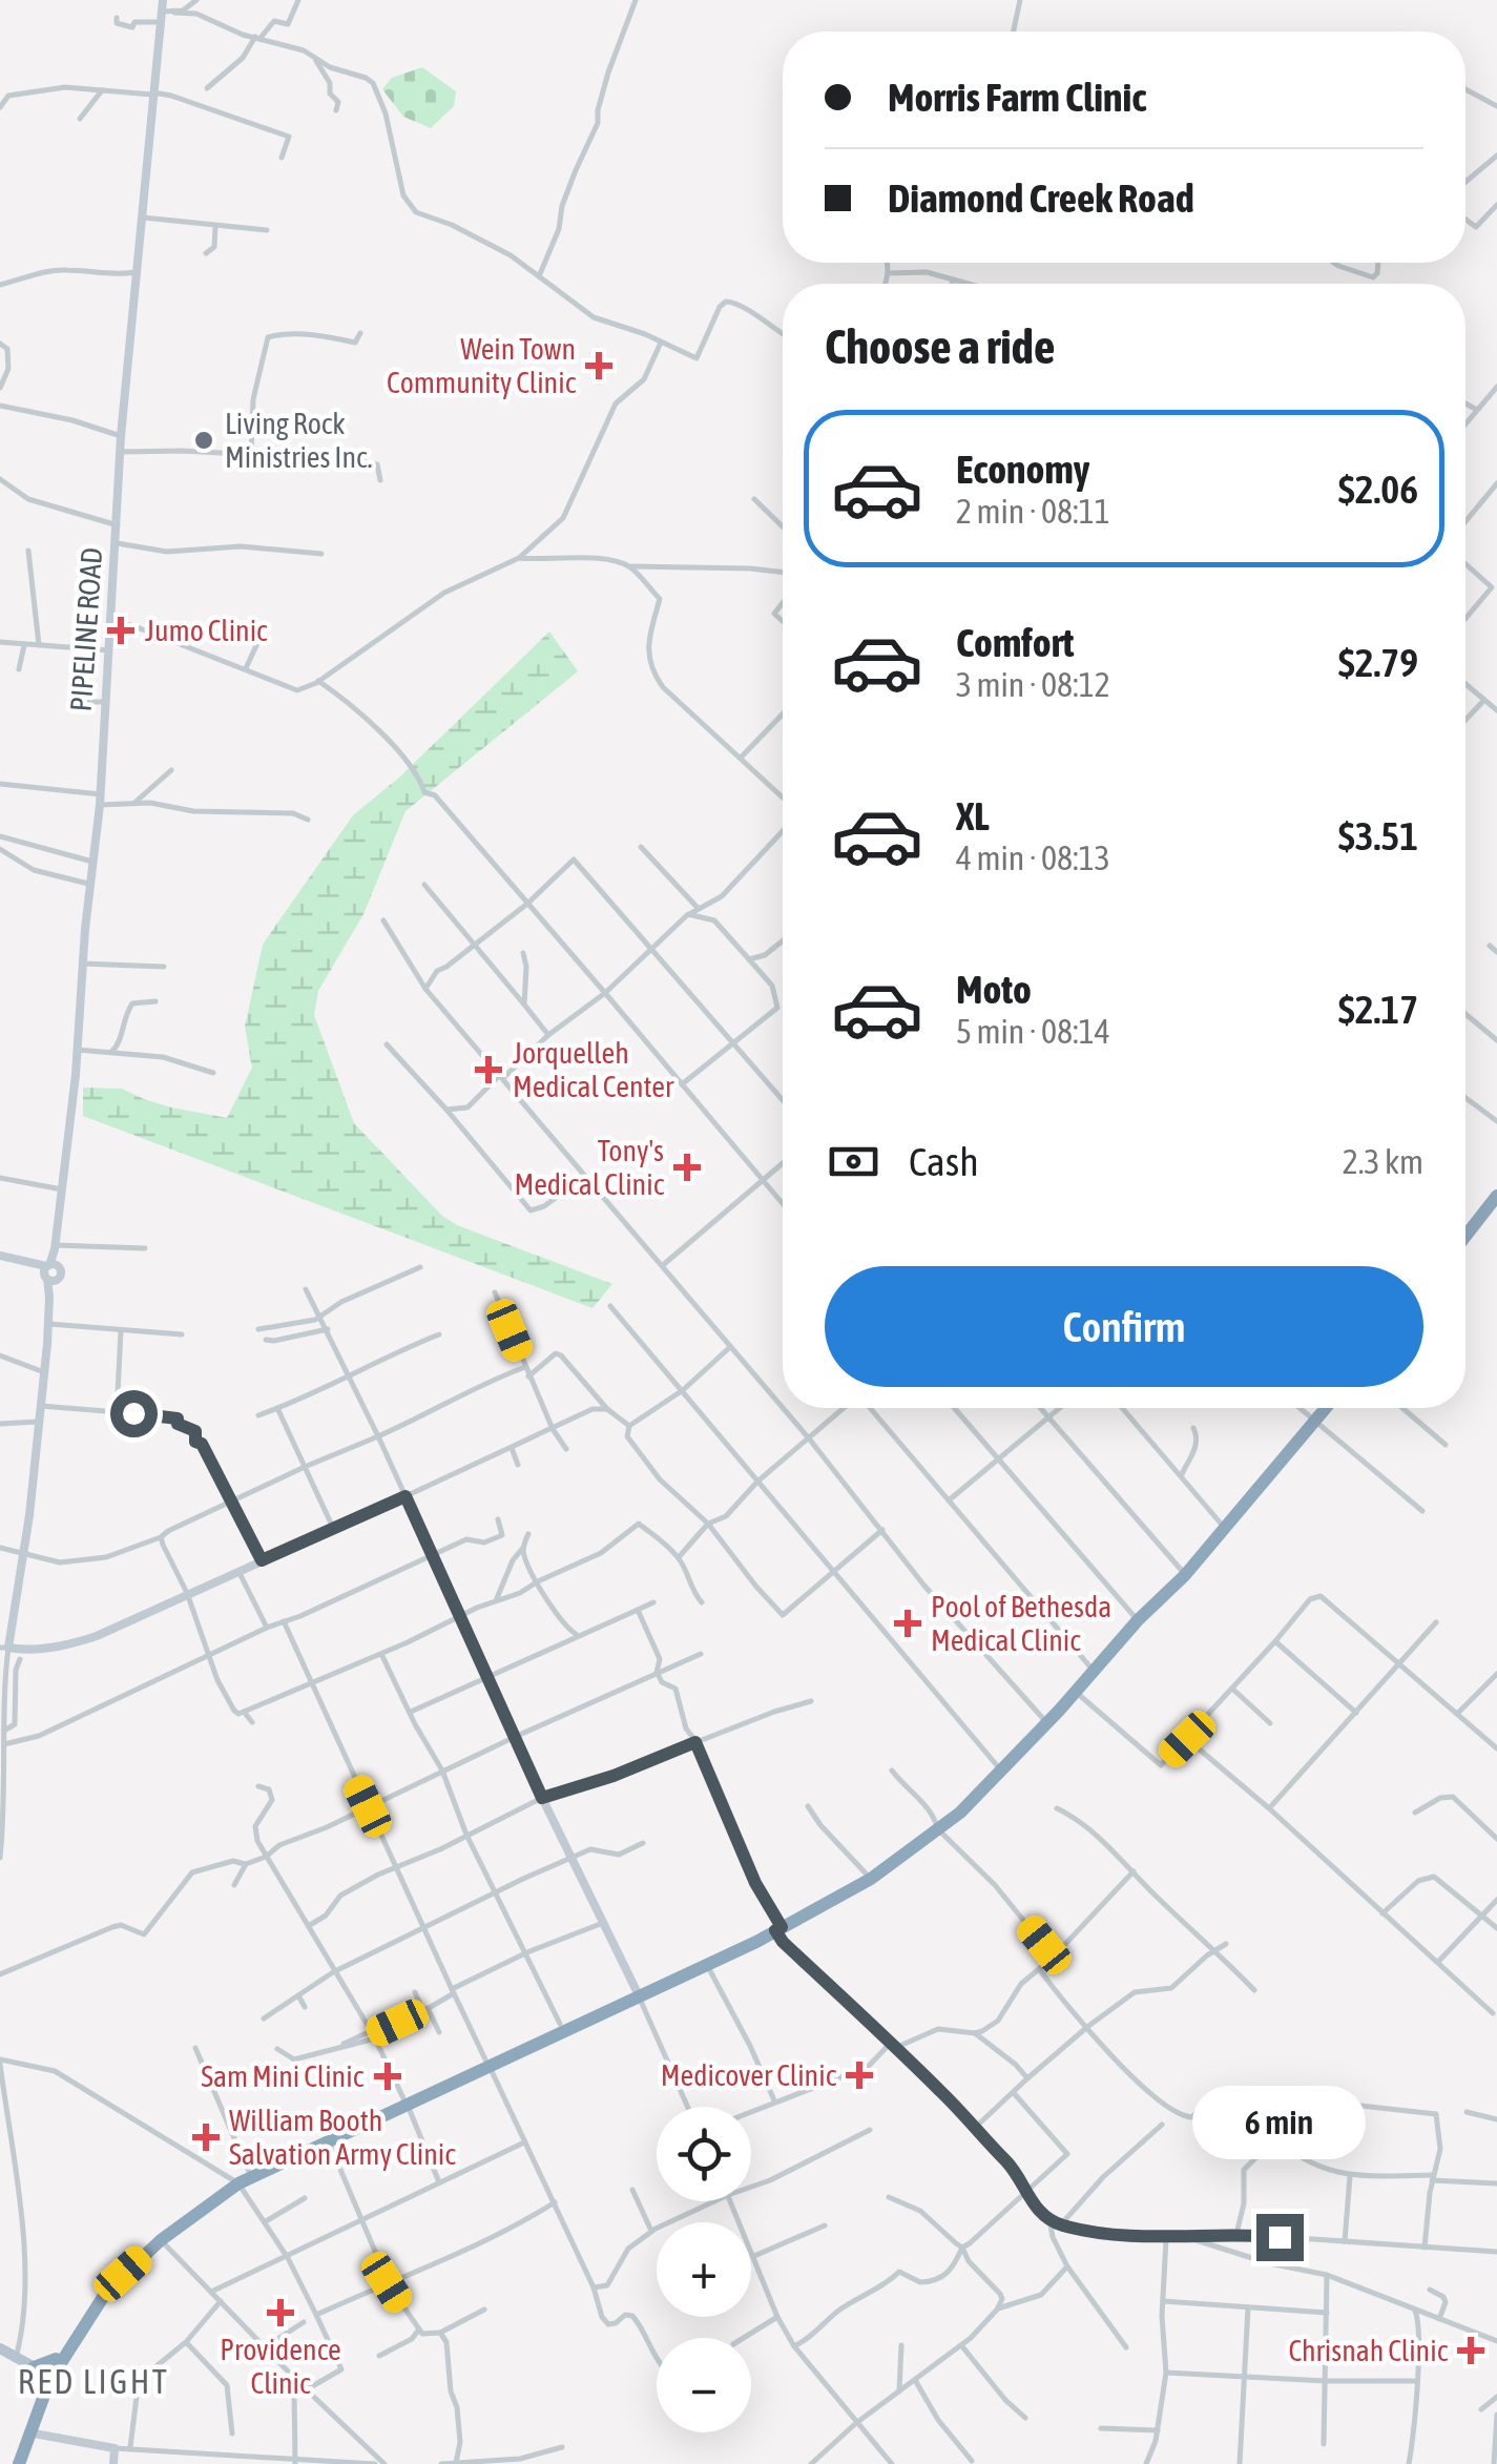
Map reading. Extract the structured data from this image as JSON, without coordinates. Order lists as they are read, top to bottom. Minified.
{"streets":{"street":["PIPELINE ROAD"]},"districts":["RED LIGHT"],"places":{"health":["Wein Town Community Clinic","Jumo Clinic","Jorquelleh Medical Center","Tony's Medical Clinic","Pool of Bethesda Medical Clinic","Medicover Clinic","Sam Mini Clinic","William Booth Salvation Army Clinic","Providence Clinic","Chrisnah Clinic"],"other":["Living Rock Ministries Inc."]},"page":{"banner":["Morris Farm Clinic","Diamond Creek Road"],"heading":"Choose a ride","list":[{"name":"Economy","note":"2 min · 08:11","value":"$2.06"},{"name":"Comfort","note":"3 min · 08:12","value":"$2.79"},{"name":"XL","note":"4 min · 08:13","value":"$3.51"},{"name":"Moto","note":"5 min · 08:14","value":"$2.17"}],"pay":["Cash","2.3 km"],"buttons":"Confirm","bubble":"6 min","map_buttons":["+","−"]}}
